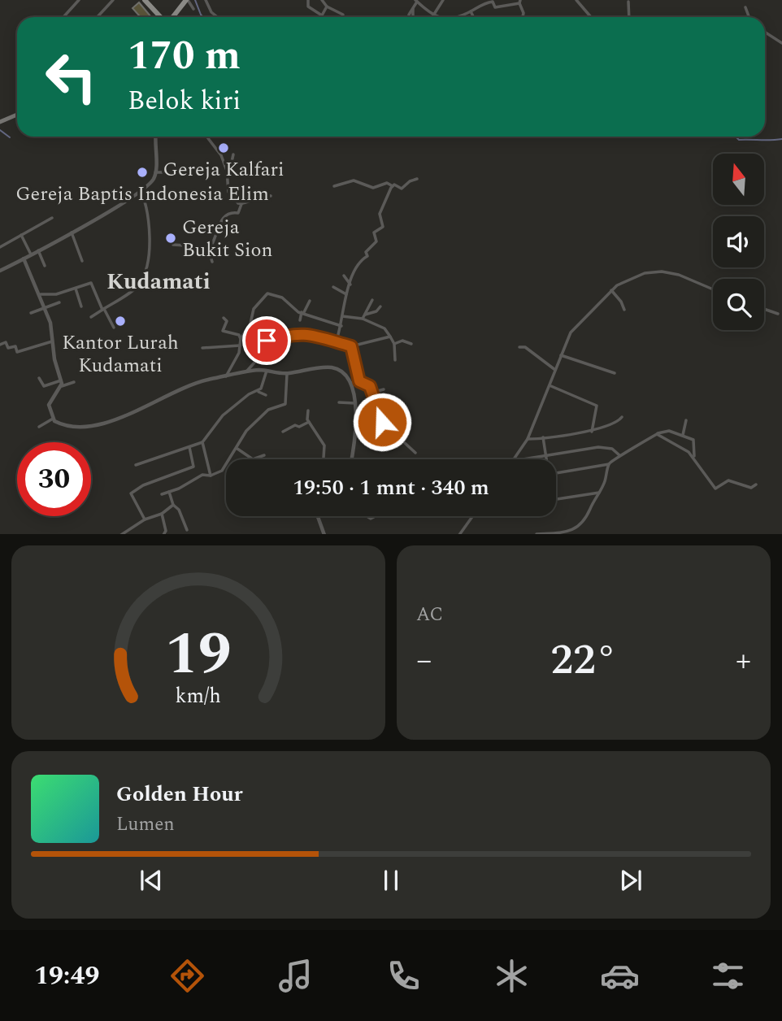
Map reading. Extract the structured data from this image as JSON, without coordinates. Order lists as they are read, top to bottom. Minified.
{"districts":["Kudamati"],"places":["Gereja Kalfari","Gereja Baptis Indonesia Elim","Gereja Bukit Sion","Kantor Lurah Kudamati"],"north":"top","page":{"turn":["170 m","Belok kiri"],"limit":"30","trip":"19:50 · 1 mnt · 340 m","tile":"AC","heat":["−","22°","+"],"song":["Golden Hour","Lumen"],"tabs":"19:49","gauge":["19","km/h"]}}
